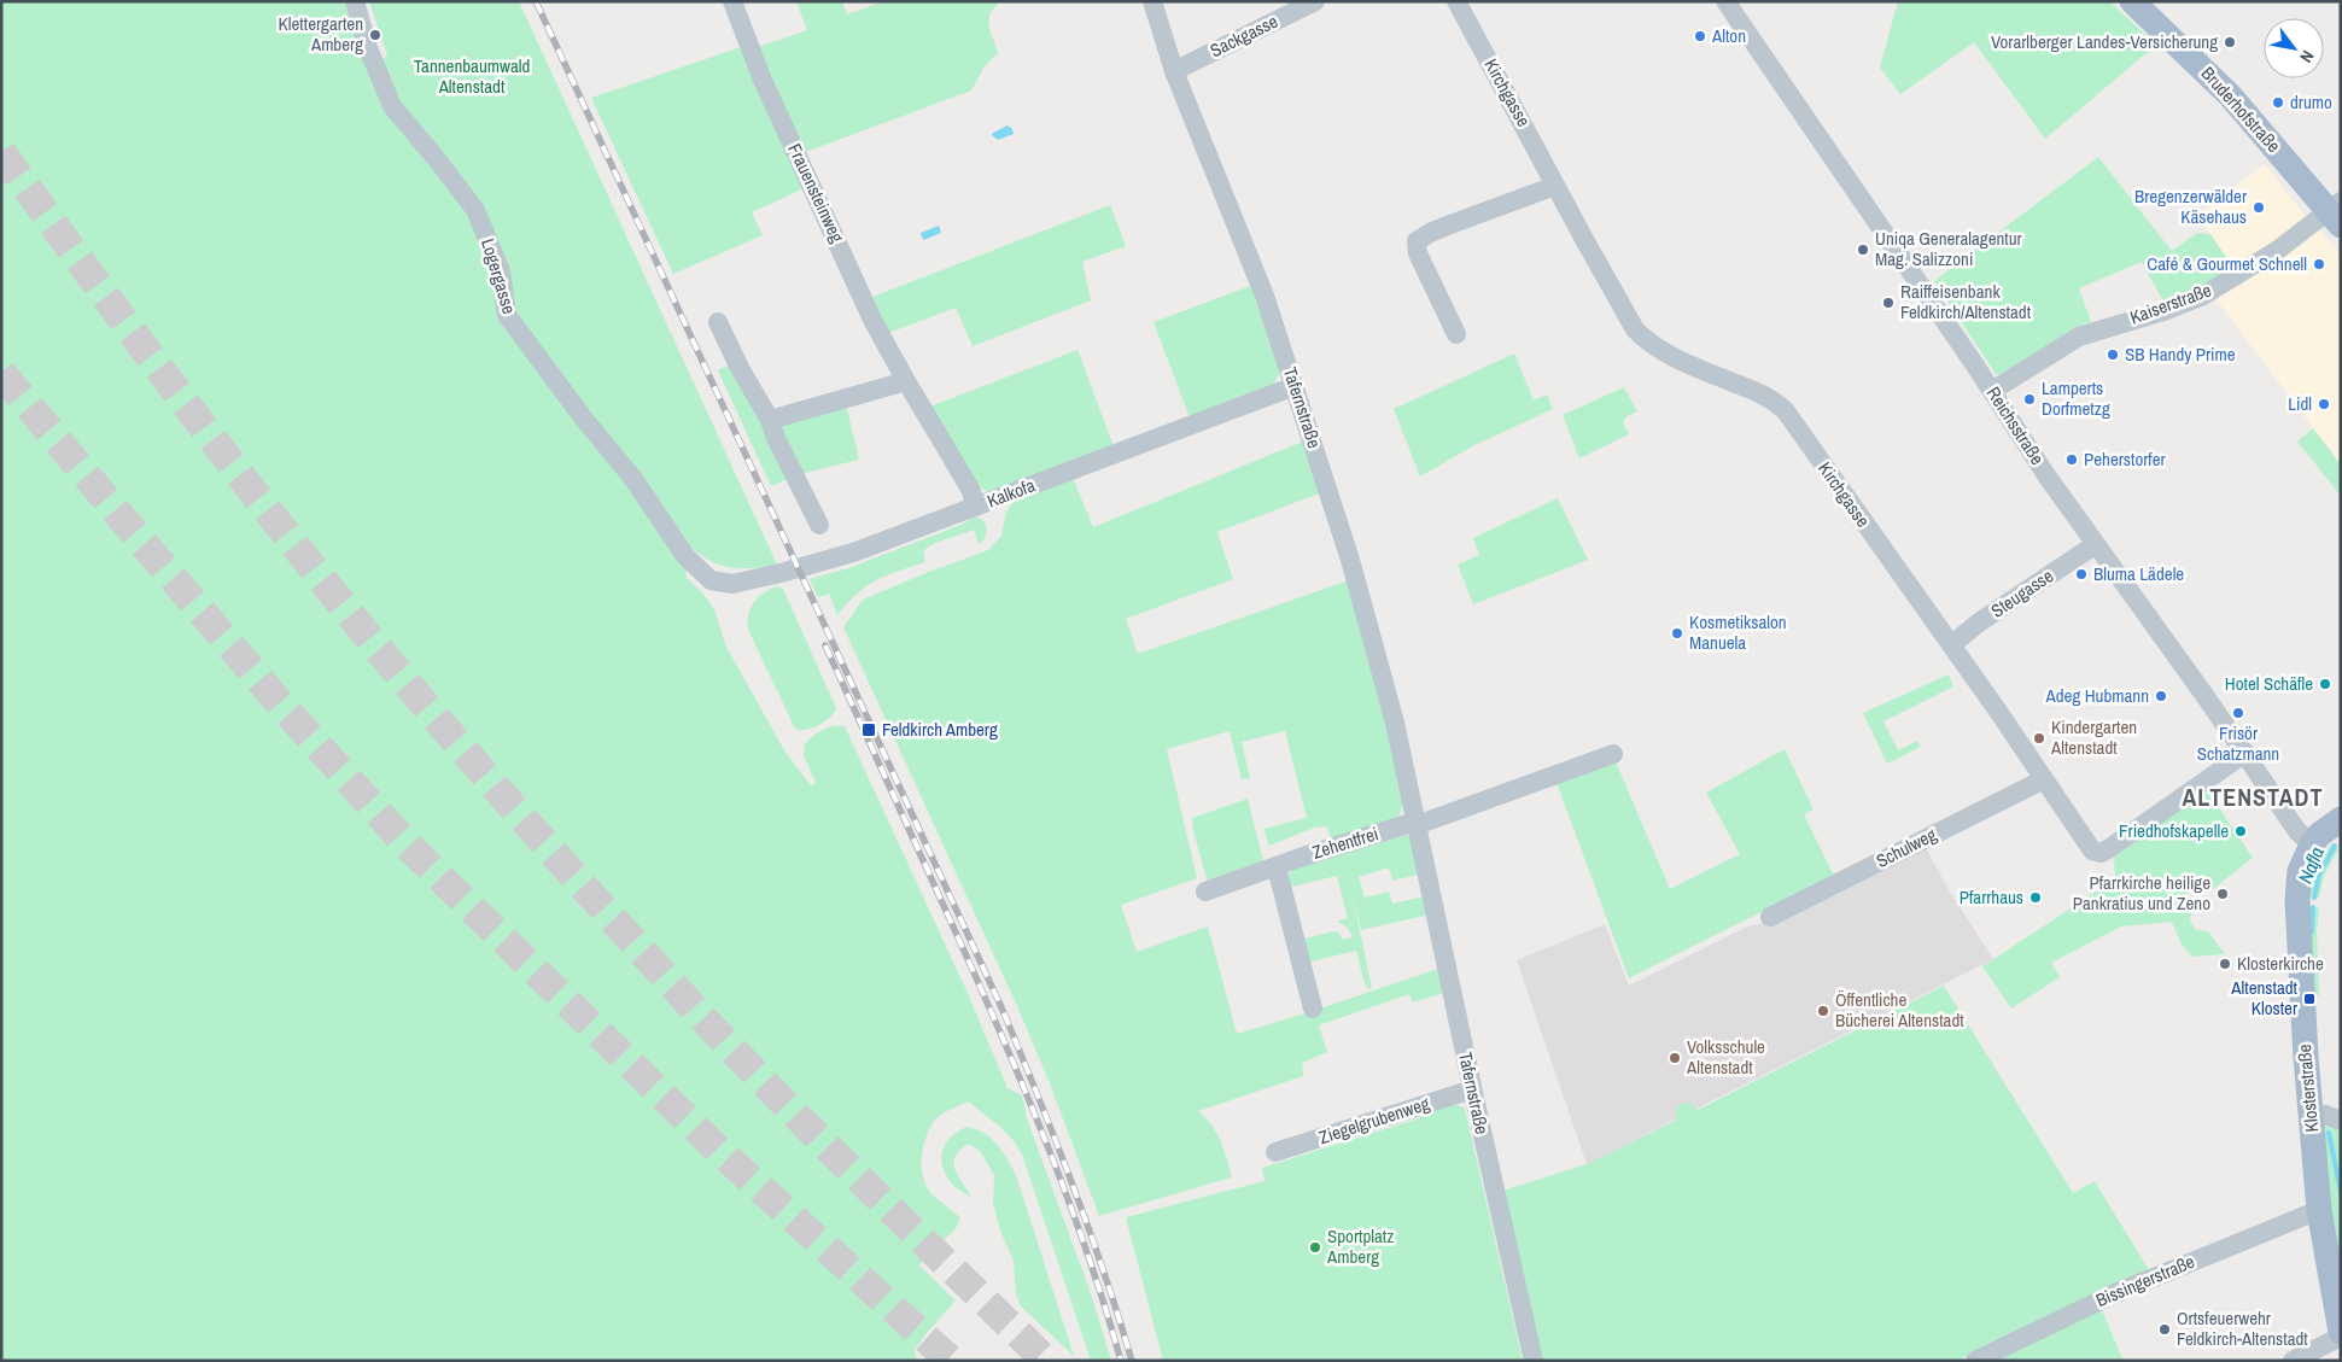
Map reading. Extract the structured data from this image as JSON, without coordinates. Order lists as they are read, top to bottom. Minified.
{"streets":{"main road":["Bruderhofstraße","Klosterstraße"],"street":["Sackgasse","Kirchgasse","Frauensteinweg","Logergasse","Kaiserstraße","Tafernstraße","Reichsstraße","Kalkofa","Steugasse","Zehentfrei","Schulweg","Ziegelgrubenweg","Bissingerstraße"]},"crossings":[["Sackgasse","Tafernstraße"],["Kirchgasse","Reichsstraße"],["Kirchgasse","Steugasse"],["Kirchgasse","Schulweg"],["Bruderhofstraße","Kaiserstraße"],["Frauensteinweg","Kalkofa"],["Logergasse","Kalkofa"],["Kaiserstraße","Reichsstraße"],["Tafernstraße","Kalkofa"],["Tafernstraße","Zehentfrei"],["Tafernstraße","Ziegelgrubenweg"],["Reichsstraße","Steugasse"],["Reichsstraße","Klosterstraße"],["Klosterstraße","Bissingerstraße"]],"districts":["ALTENSTADT"],"water":["Nafla"],"parks":["Tannenbaumwald Altenstadt"],"places":{"other":["Klettergarten Amberg","Alton","Vorarlberger Landes-Versicherung","drumo","Bregenzerwälder Käsehaus","Uniqa Generalagentur Mag. Salizzoni","Café & Gourmet Schnell","Raiffeisenbank Feldkirch/Altenstadt","SB Handy Prime","Lamperts Dorfmetzg","Lidl","Peherstorfer","Bluma Lädele","Kosmetiksalon Manuela","Hotel Schäfle","Adeg Hubmann","Frisör Schatzmann","Kindergarten Altenstadt","Friedhofskapelle","Pfarrkirche heilige Pankratius und Zeno","Pfarrhaus","Klosterkirche","Öffentliche Bücherei Altenstadt","Volksschule Altenstadt","Sportplatz Amberg","Ortsfeuerwehr Feldkirch-Altenstadt"],"transit":["Feldkirch Amberg","Altenstadt Kloster"]},"north":"bottom right"}
